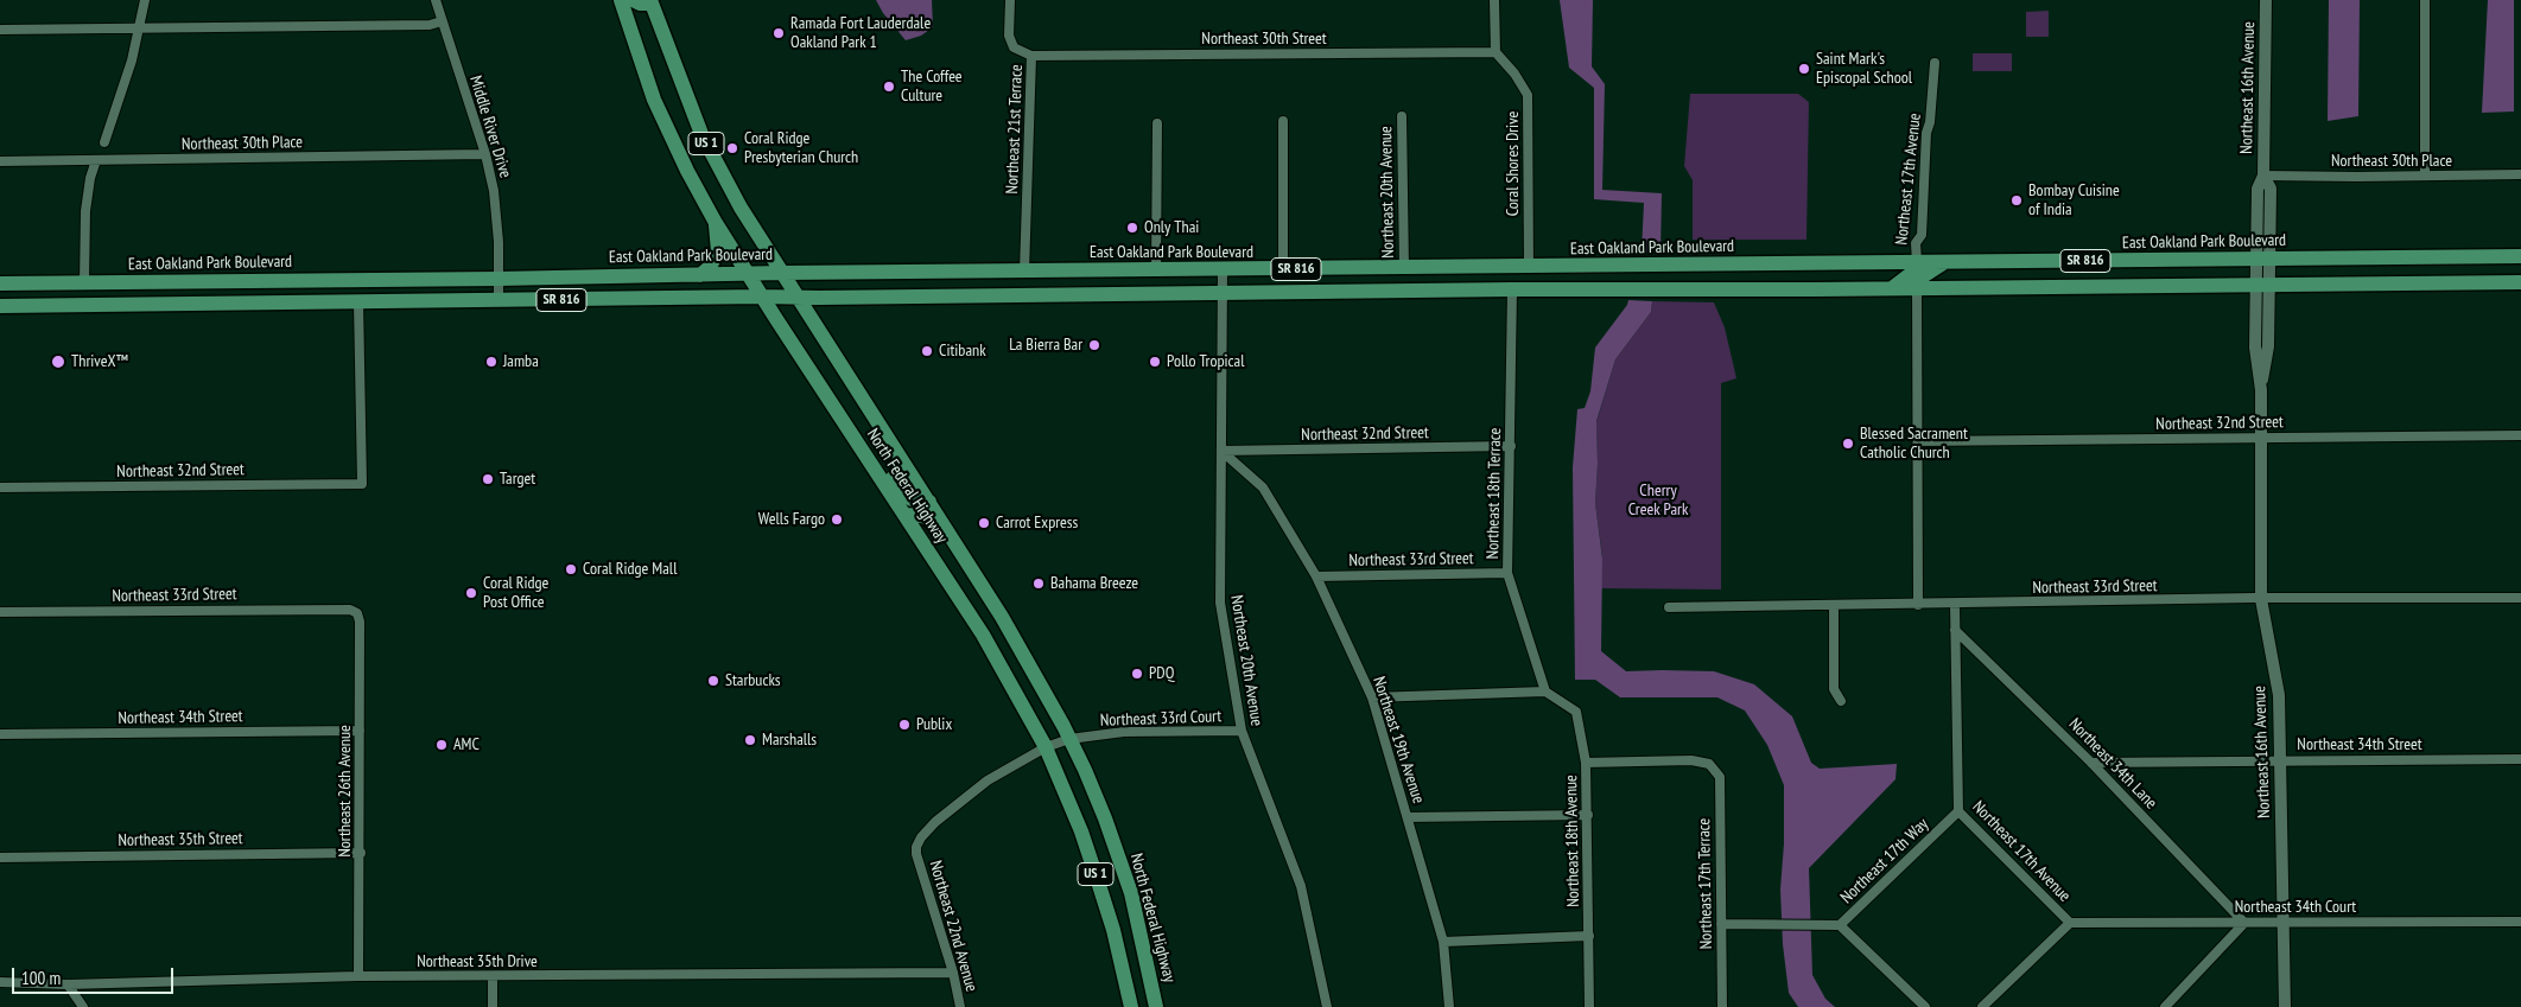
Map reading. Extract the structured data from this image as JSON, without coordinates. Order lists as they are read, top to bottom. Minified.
{"streets":{"main road":["US 1","East Oakland Park Boulevard","SR 816","North Federal Highway"],"street":["Northeast 30th Street","Northeast 16th Avenue","Middle River Drive","Northeast 21st Terrace","Northeast 30th Place","Coral Shores Drive","Northeast 17th Avenue","Northeast 20th Avenue","Northeast 32nd Street","Northeast 18th Terrace","Northeast 33rd Street","Northeast 34th Street","Northeast 33rd Court","Northeast 19th Avenue","Northeast 34th Lane","Northeast 26th Avenue","Northeast 35th Street","Northeast 18th Avenue","Northeast 17th Way","Northeast 17th Terrace","Northeast 34th Court","Northeast 22nd Avenue","Northeast 35th Drive"]},"crossings":[["Northeast 30th Street","Northeast 21st Terrace"],["Northeast 30th Street","Coral Shores Drive"],["Northeast 16th Avenue","Northeast 30th Place"],["Northeast 16th Avenue","East Oakland Park Boulevard"],["Northeast 16th Avenue","SR 816"],["Northeast 16th Avenue","Northeast 32nd Street"],["Northeast 16th Avenue","Northeast 33rd Street"],["Northeast 16th Avenue","Northeast 34th Street"],["Northeast 16th Avenue","Northeast 34th Court"],["Middle River Drive","Northeast 30th Place"],["Middle River Drive","East Oakland Park Boulevard"],["Middle River Drive","SR 816"],["Northeast 21st Terrace","East Oakland Park Boulevard"],["Coral Shores Drive","East Oakland Park Boulevard"],["Northeast 17th Avenue","East Oakland Park Boulevard"],["Northeast 17th Avenue","Northeast 33rd Street"],["Northeast 17th Avenue","Northeast 34th Lane"],["Northeast 17th Avenue","Northeast 17th Way"],["Northeast 17th Avenue","Northeast 34th Court"],["Northeast 20th Avenue","East Oakland Park Boulevard"],["Northeast 20th Avenue","SR 816"],["Northeast 20th Avenue","Northeast 32nd Street"],["Northeast 20th Avenue","Northeast 33rd Court"],["Northeast 20th Avenue","Northeast 19th Avenue"],["East Oakland Park Boulevard","North Federal Highway"],["SR 816","Northeast 32nd Street"],["SR 816","North Federal Highway"],["SR 816","Northeast 18th Terrace"],["Northeast 32nd Street","Northeast 18th Terrace"],["Northeast 32nd Street","Northeast 19th Avenue"],["North Federal Highway","Northeast 33rd Court"],["North Federal Highway","Northeast 22nd Avenue"],["Northeast 18th Terrace","Northeast 33rd Street"],["Northeast 18th Terrace","Northeast 18th Avenue"],["Northeast 33rd Street","Northeast 19th Avenue"],["Northeast 33rd Street","Northeast 26th Avenue"],["Northeast 34th Street","Northeast 34th Lane"],["Northeast 34th Street","Northeast 26th Avenue"],["Northeast 33rd Court","Northeast 22nd Avenue"],["Northeast 34th Lane","Northeast 34th Court"],["Northeast 26th Avenue","Northeast 35th Street"],["Northeast 26th Avenue","Northeast 35th Drive"],["Northeast 18th Avenue","Northeast 17th Terrace"],["Northeast 22nd Avenue","Northeast 35th Drive"]],"parks":["Cherry Creek Park"],"places":["Ramada Fort Lauderdale Oakland Park 1","Saint Mark's Episcopal School","The Coffee Culture","Coral Ridge Presbyterian Church","Bombay Cuisine of India","Only Thai","La Bierra Bar","Citibank","ThriveX™","Jamba","Pollo Tropical","Blessed Sacrament Catholic Church","Target","Wells Fargo","Carrot Express","Coral Ridge Mall","Bahama Breeze","Coral Ridge Post Office","PDQ","Starbucks","Publix","Marshalls","AMC"],"scale_bar":"100 m"}
